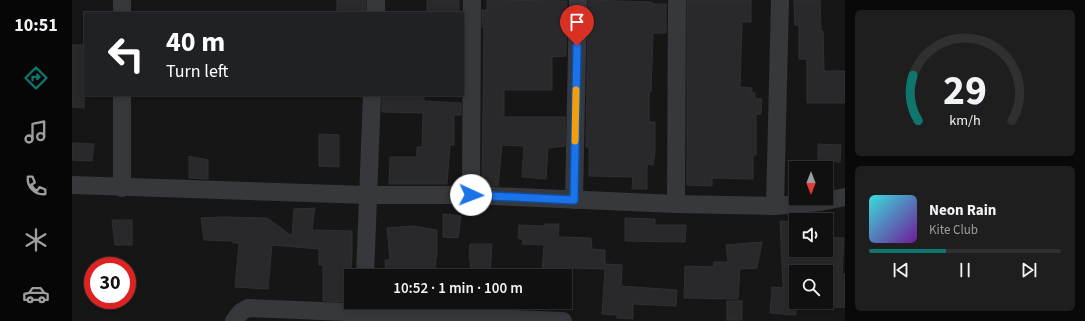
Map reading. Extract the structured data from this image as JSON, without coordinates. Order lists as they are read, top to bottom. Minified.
{"north":"bottom","page":{"tabs":"10:51","turn":["40 m","Turn left"],"song":["Neon Rain","Kite Club"],"limit":"30","trip":"10:52 · 1 min · 100 m","gauge":["29","km/h"]}}
